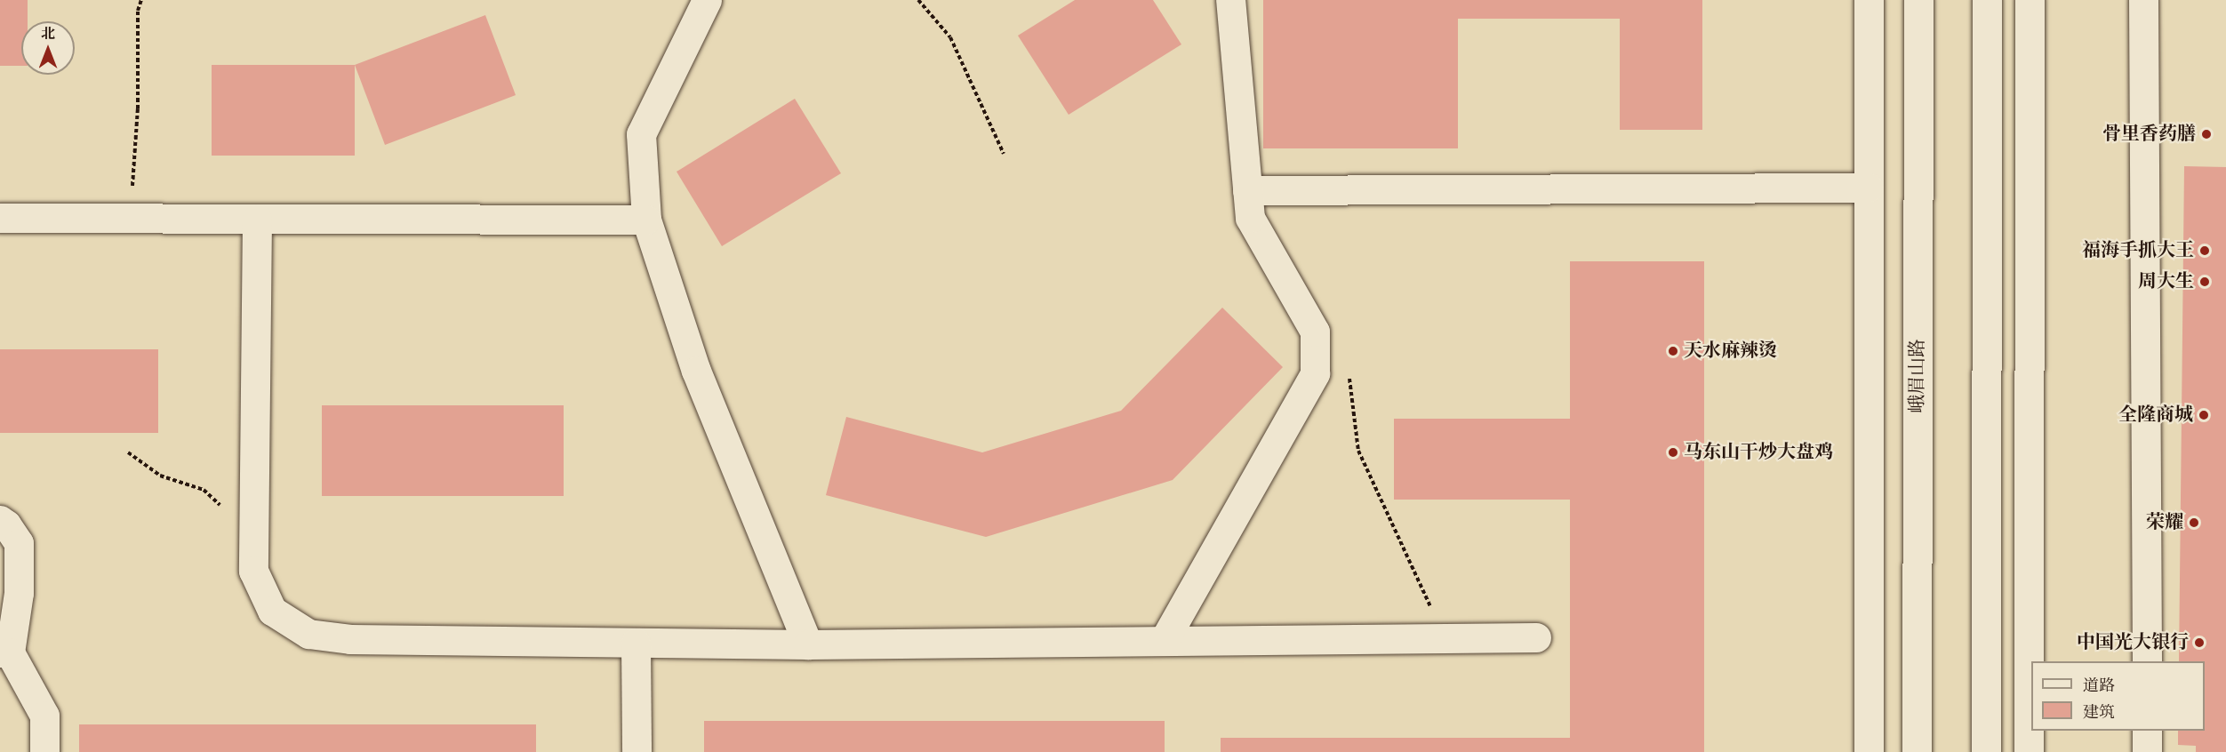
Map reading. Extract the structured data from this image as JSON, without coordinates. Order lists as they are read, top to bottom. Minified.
{"streets":{"street":["峨眉山路"]},"places":["骨里香药膳","福海手抓大王","周大生","天水麻辣烫","全隆商城","马东山干炒大盘鸡","荣耀","中国光大银行"],"legend":["道路","建筑"],"north":"top"}
